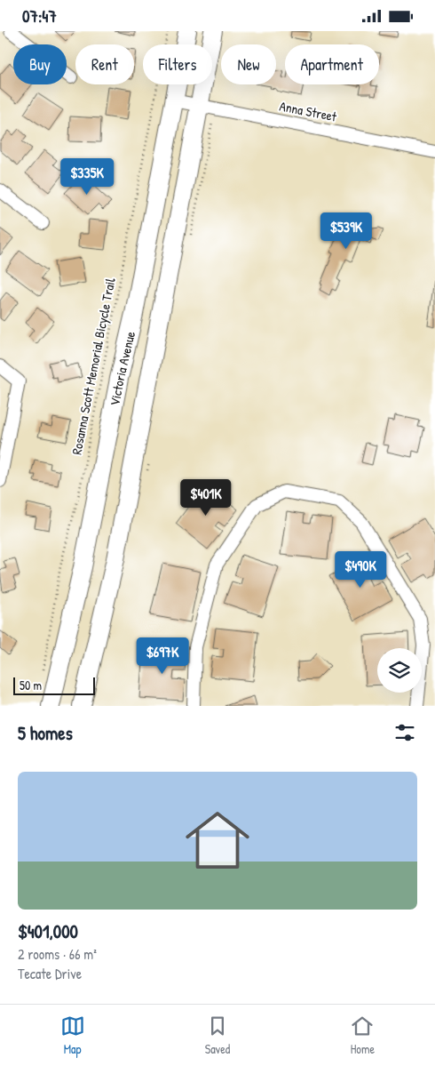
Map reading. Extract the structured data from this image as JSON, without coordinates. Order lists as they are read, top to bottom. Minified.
{"streets":{"main road":["Victoria Avenue"],"street":["Anna Street"],"path":["Rosanna Scott Memorial Bicycle Trail"]},"crossings":[["Anna Street","Victoria Avenue"]],"scale_bar":"50 m","page":{"status":"07:47","chip":["Buy","Rent","Filters","New","Apartment"],"price":["$335K","$539K","$401K","$490K","$697K"],"scale":"50 m","heading":"5 homes","list":[{"name":"$401,000","note":"2 rooms · 66 m² · Tecate Drive"}],"tabs":["Map","Saved","Home"]}}
